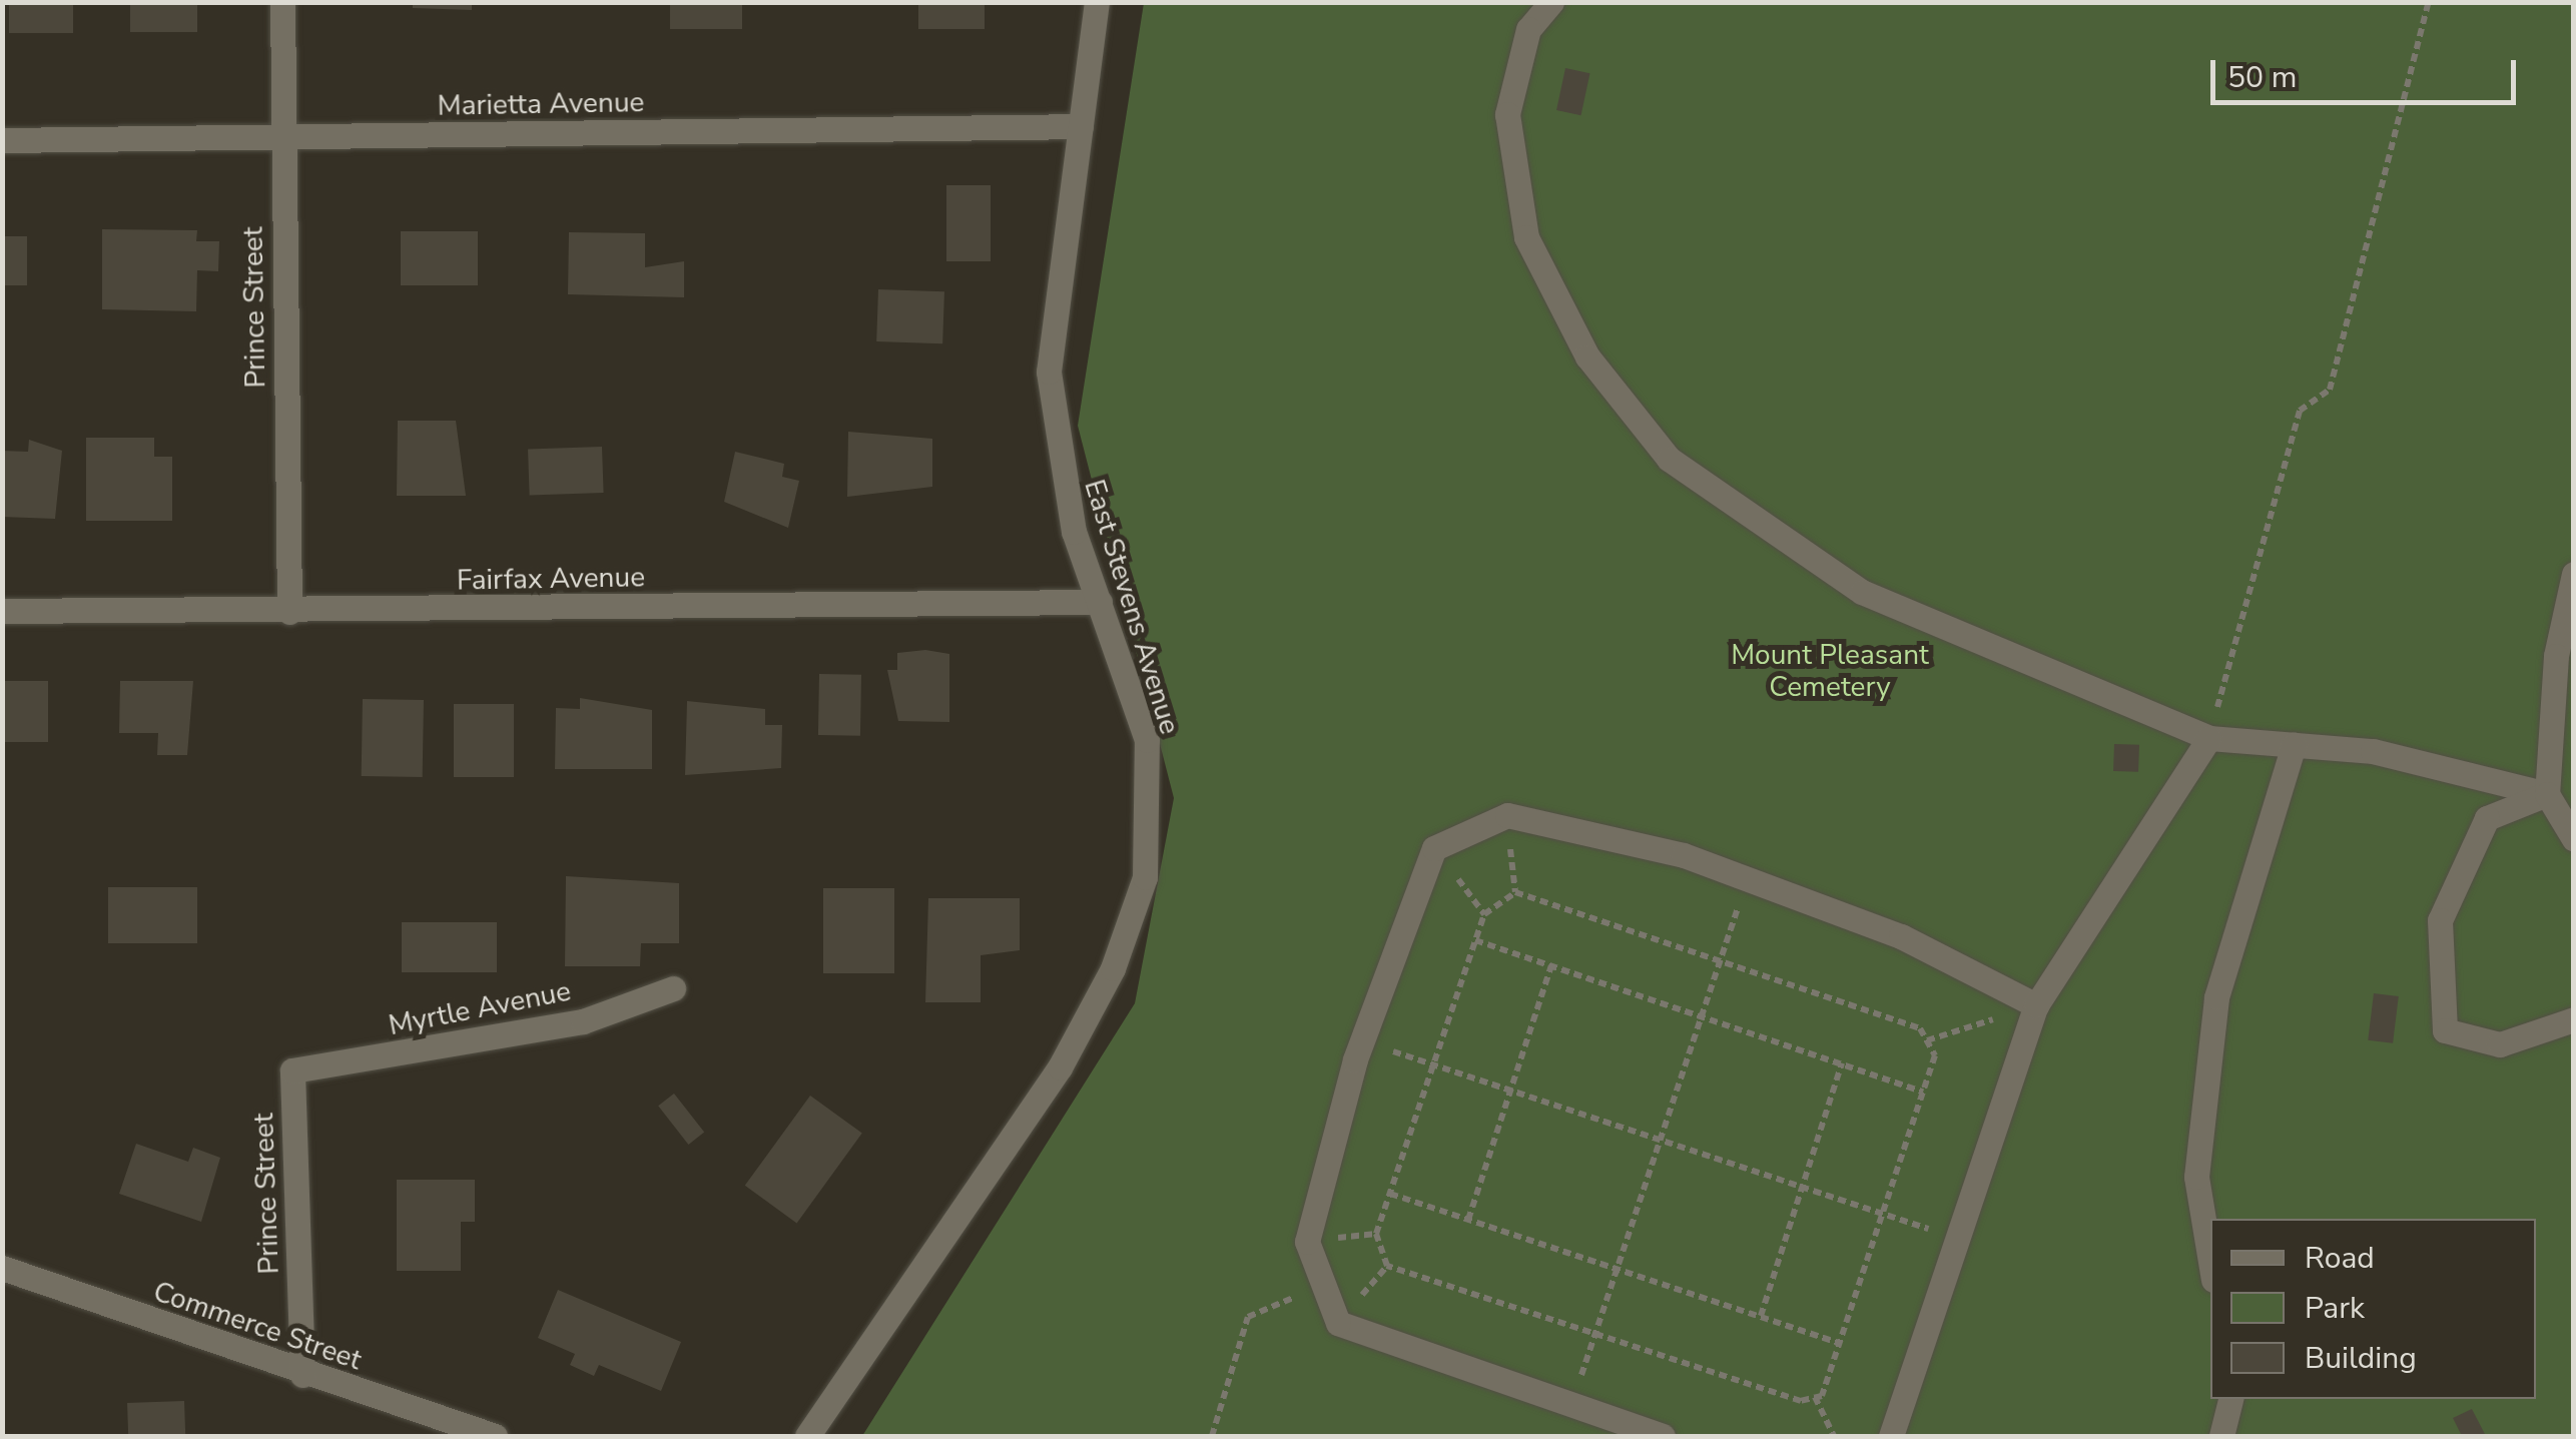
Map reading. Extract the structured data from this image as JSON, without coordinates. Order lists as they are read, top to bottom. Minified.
{"streets":{"street":["Marietta Avenue","Prince Street","Fairfax Avenue","East Stevens Avenue","Myrtle Avenue","Commerce Street"]},"crossings":[["Marietta Avenue","Prince Street"],["Marietta Avenue","East Stevens Avenue"],["Prince Street","Fairfax Avenue"],["Prince Street","Myrtle Avenue"],["Prince Street","Commerce Street"],["Fairfax Avenue","East Stevens Avenue"]],"parks":["Mount Pleasant Cemetery"],"legend":["Road","Park","Building"],"scale_bar":"50 m"}
